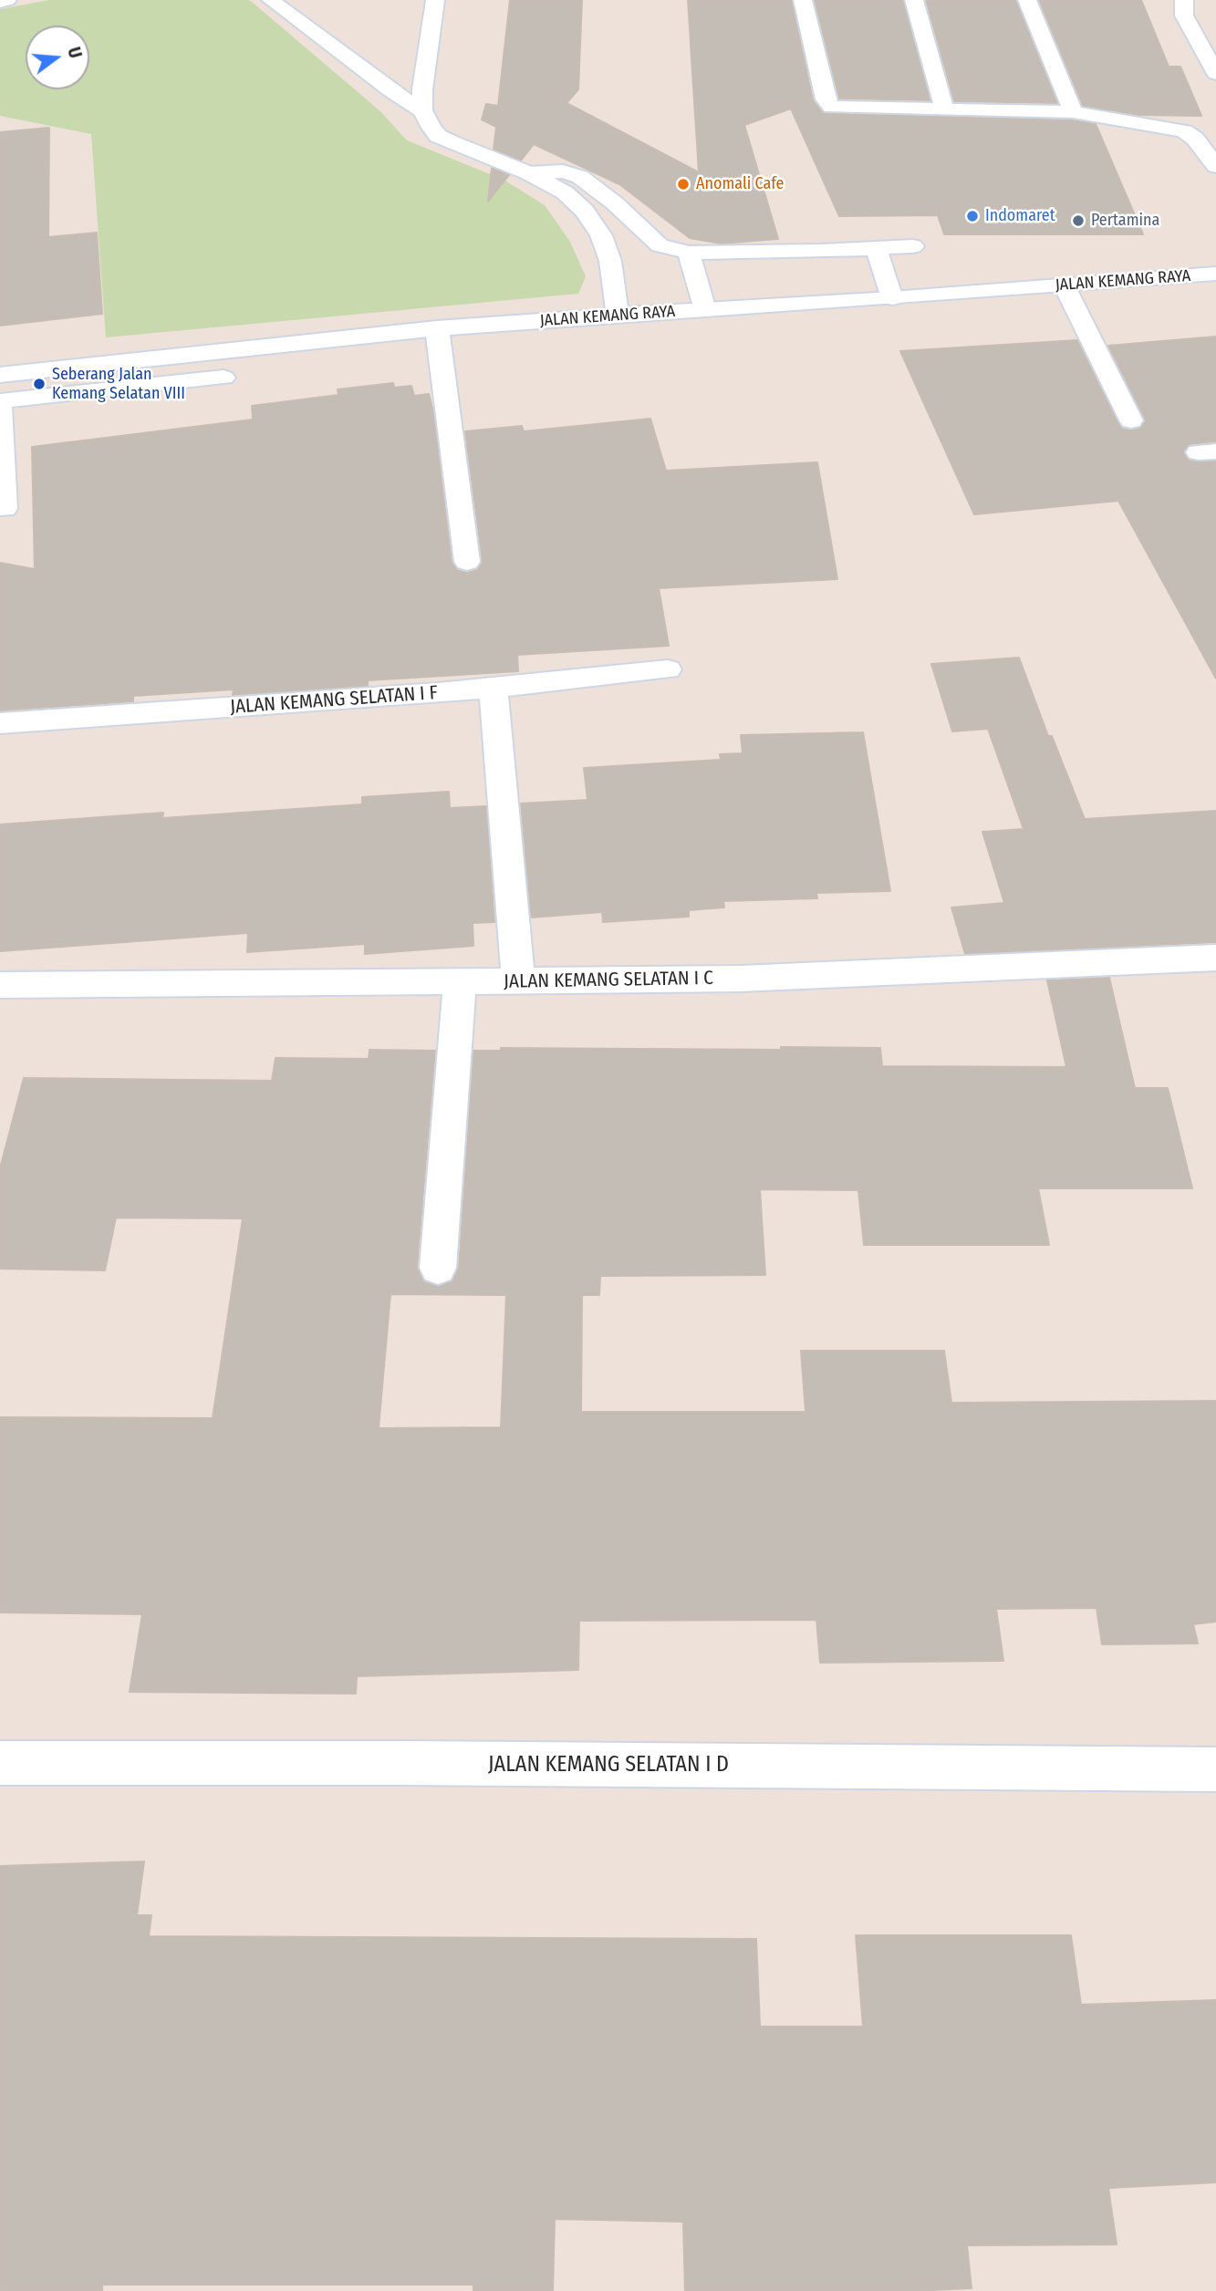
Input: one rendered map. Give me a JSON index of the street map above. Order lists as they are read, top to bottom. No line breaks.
{"streets":{"street":["JALAN KEMANG RAYA","JALAN KEMANG SELATAN I F","JALAN KEMANG SELATAN I C","JALAN KEMANG SELATAN I D"]},"places":["Anomali Cafe","Indomaret","Pertamina","Seberang Jalan Kemang Selatan VIII"],"north":"right"}
